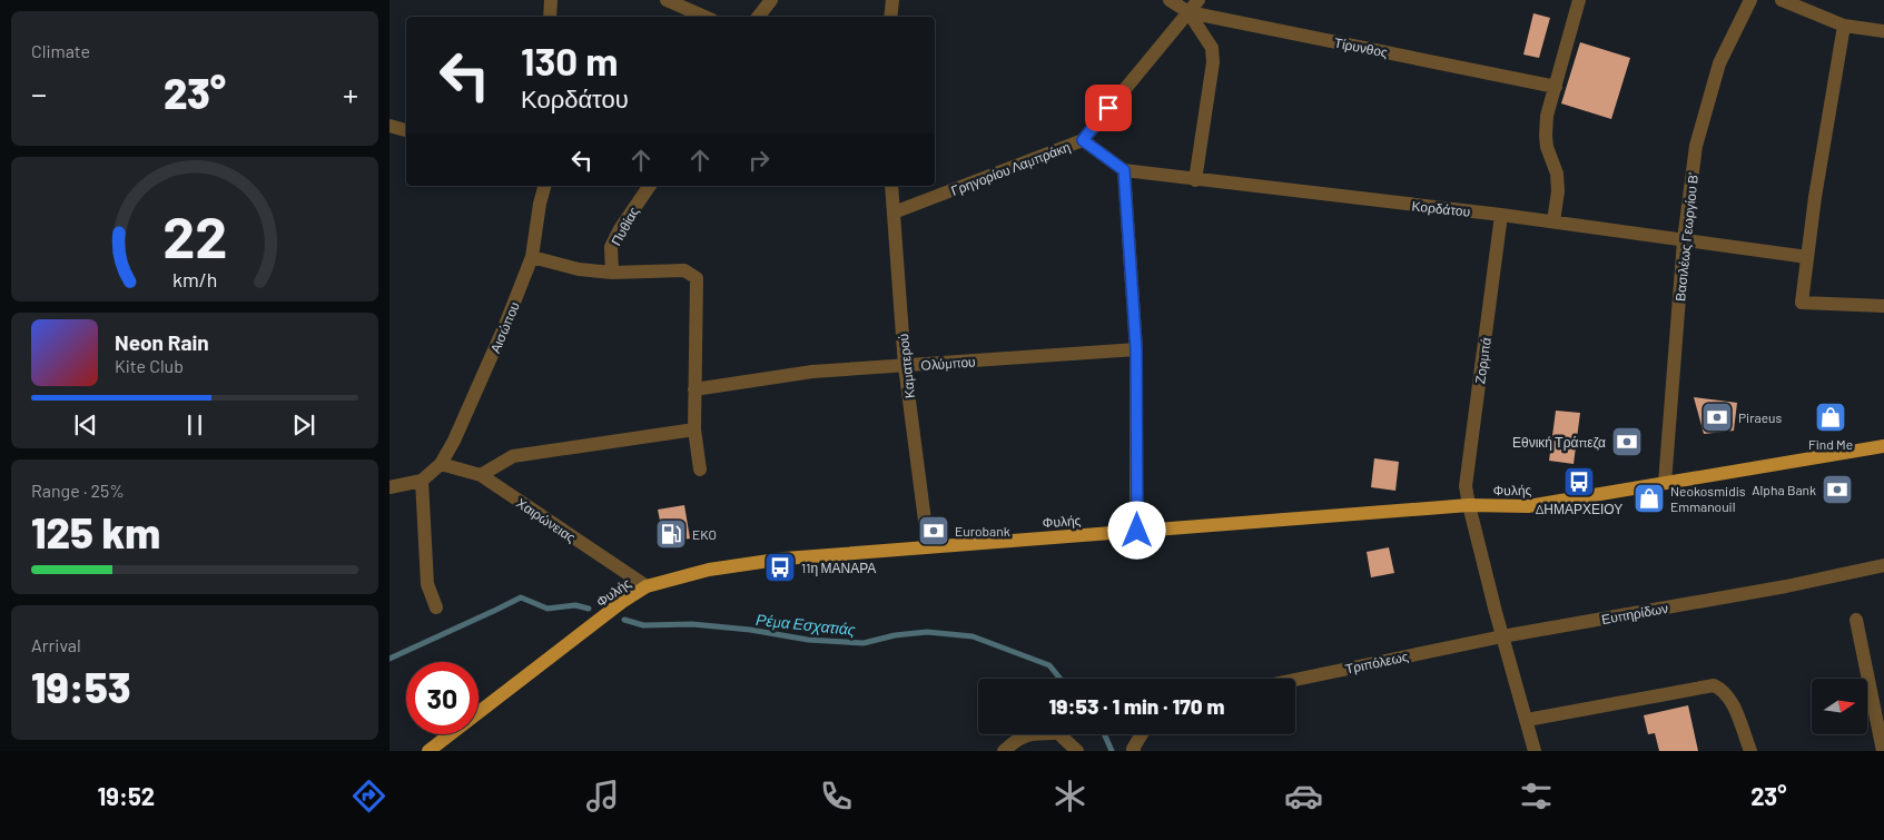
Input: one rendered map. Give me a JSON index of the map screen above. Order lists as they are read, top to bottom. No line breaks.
{"streets":{"main road":["Φυλής"],"street":["Τίρυνθος","Γρηγορίου Λαμπράκη","Κορδάτου","Πυθίας","Βασιλέως Γεωργίου Β'","Αισώπου","Ζορμπά","Ολύμπου","Καματερού","Χαιρώνειας","Ευπηρίδων","Τριπόλεως"]},"crossings":[["Τίρυνθος","Γρηγορίου Λαμπράκη"],["Γρηγορίου Λαμπράκη","Κορδάτου"],["Γρηγορίου Λαμπράκη","Καματερού"],["Κορδάτου","Βασιλέως Γεωργίου Β'"],["Κορδάτου","Ζορμπά"],["Βασιλέως Γεωργίου Β'","Φυλής"],["Αισώπου","Χαιρώνειας"],["Ζορμπά","Φυλής"],["Ζορμπά","Ευπηρίδων"],["Ζορμπά","Τριπόλεως"],["Ολύμπου","Καματερού"],["Καματερού","Φυλής"],["Φυλής","Χαιρώνειας"],["Ευπηρίδων","Τριπόλεως"]],"water":["Ρέμα Εσχατιάς"],"places":{"bank":["Piraeus","Εθνική Τράπεζα","Alpha Bank","Eurobank"],"shop":["Find Me","Neokosmidis Emmanouil"],"bus stop":["ΔΗΜΑΡΧΕΙΟΥ","11η ΜΑΝΑΡΑ"],"fuel station":["EKO"]},"north":"right","page":{"tile":["Climate",["Range · 25%","125 km"],["Arrival","19:53"]],"turn":["130 m","Κορδάτου"],"heat":["−","23°","+"],"song":["Neon Rain","Kite Club"],"limit":"30","trip":"19:53 · 1 min · 170 m","tabs":["19:52","23°"],"gauge":["22","km/h"]}}
